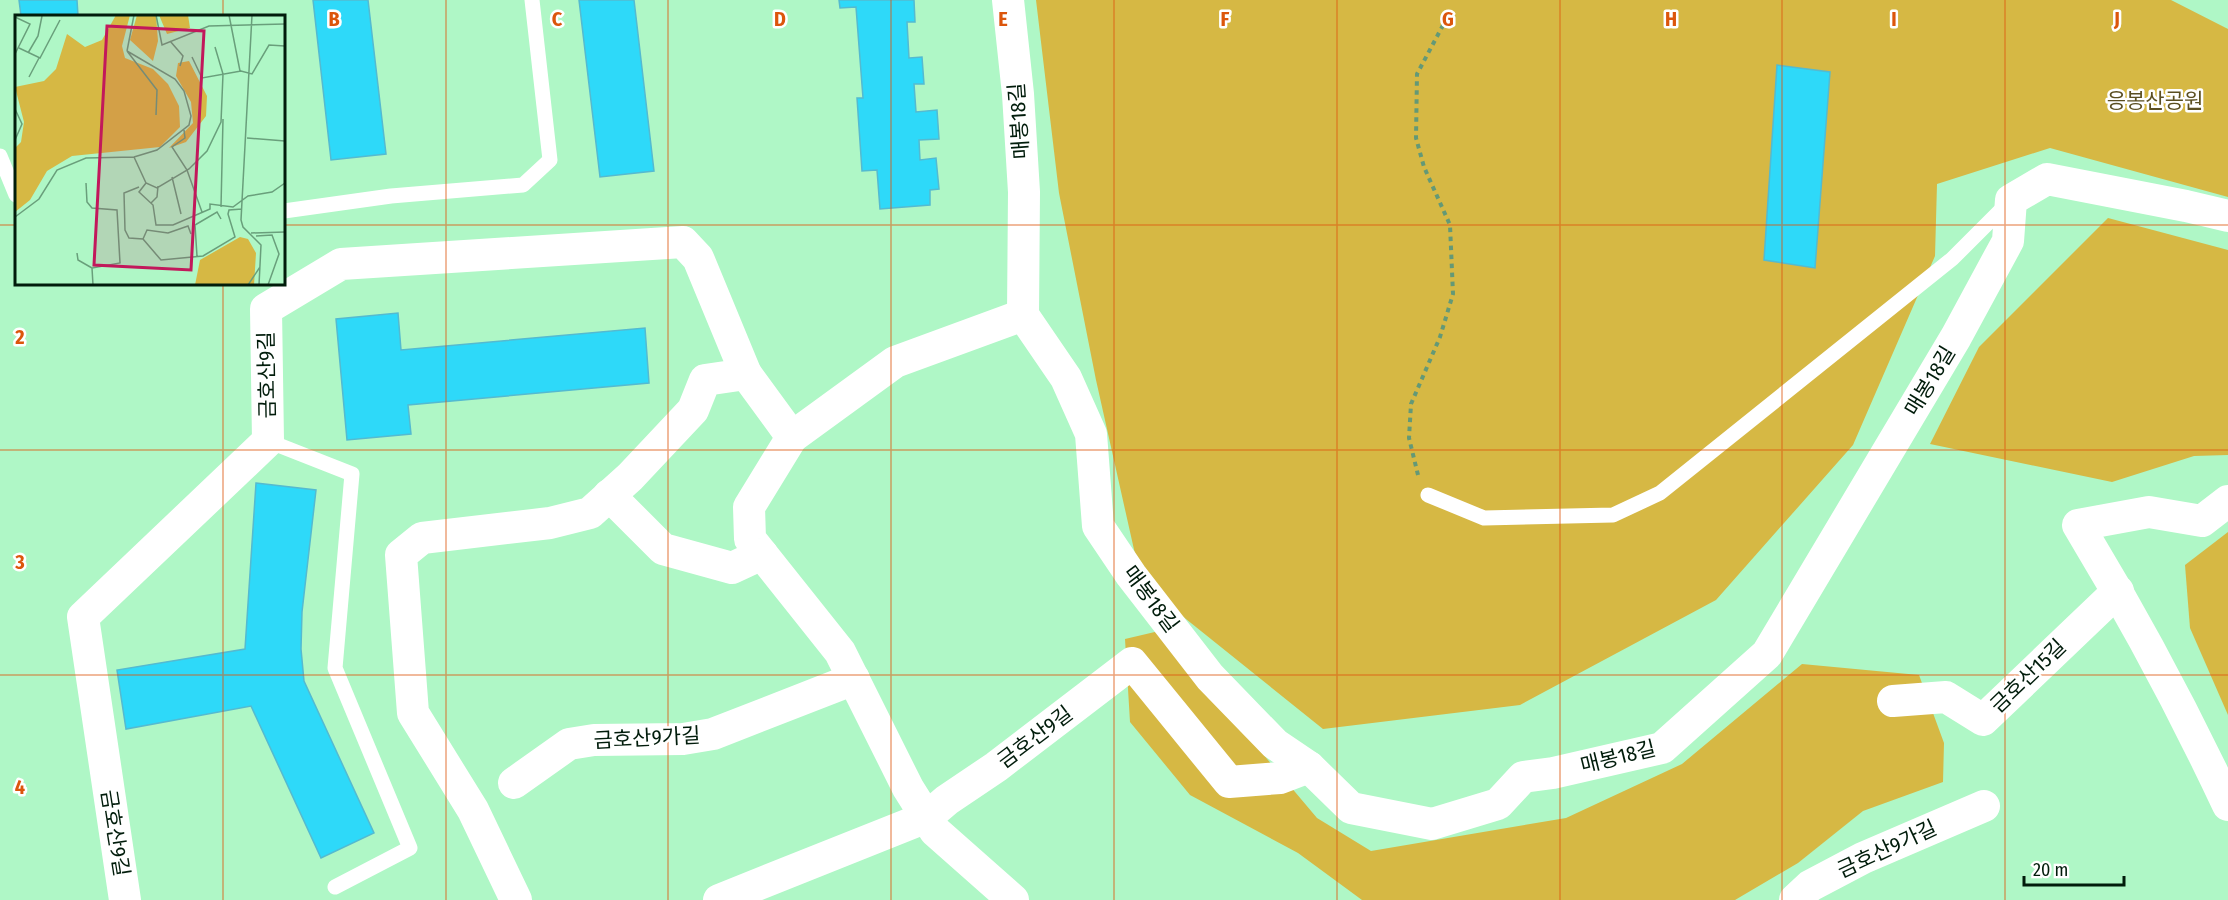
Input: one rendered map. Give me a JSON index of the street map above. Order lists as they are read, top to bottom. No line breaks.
{"streets":{"street":["매봉18길","금호산9길","금호산15길","금호산9가길"]},"crossings":[["매봉18길","금호산9길"]],"parks":["응봉산공원"],"scale_bar":"20 m","grid":{"columns":["B","C","D","E","F","G","H","I","J"],"rows":["2","3","4"]}}
